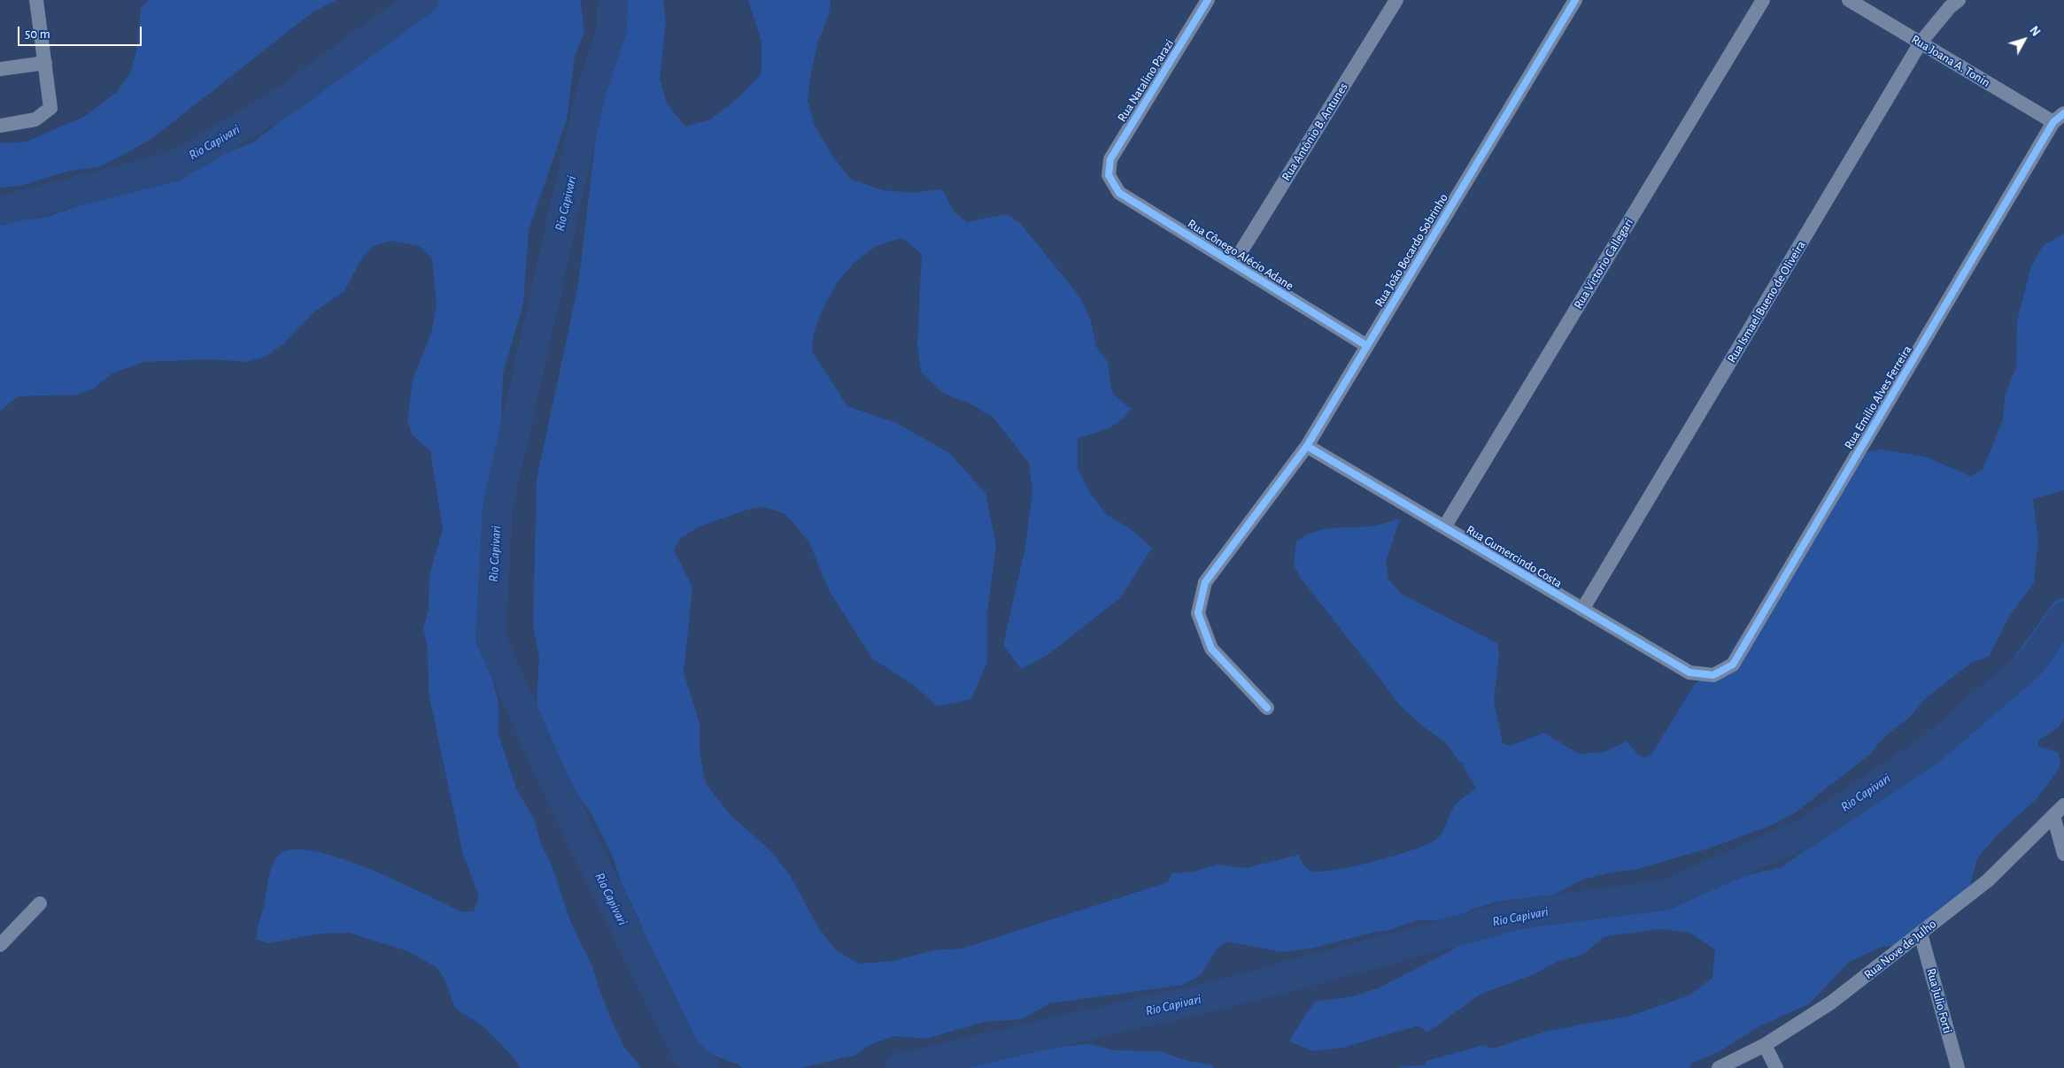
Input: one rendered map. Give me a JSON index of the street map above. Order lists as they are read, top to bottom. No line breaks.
{"streets":{"street":["Rua Joana A. Tonin","Rua Natalino Parazi","Rua Antônio B. Antunes","Rua João Bocardo Sobrinho","Rua Cônego Alécio Adane","Rua Victorio Callegari","Rua Ismael Bueno de Oliveira","Rua Emilio Alves Ferreira","Rua Gumercindo Costa","Rua Nove de Julho","Rua Julio Forti"]},"crossings":[["Rua Joana A. Tonin","Rua Ismael Bueno de Oliveira"],["Rua Joana A. Tonin","Rua Emilio Alves Ferreira"],["Rua Natalino Parazi","Rua Cônego Alécio Adane"],["Rua Antônio B. Antunes","Rua Cônego Alécio Adane"],["Rua João Bocardo Sobrinho","Rua Cônego Alécio Adane"],["Rua João Bocardo Sobrinho","Rua Gumercindo Costa"],["Rua Victorio Callegari","Rua Gumercindo Costa"],["Rua Ismael Bueno de Oliveira","Rua Gumercindo Costa"],["Rua Emilio Alves Ferreira","Rua Gumercindo Costa"],["Rua Nove de Julho","Rua Julio Forti"]],"water":["Rio Capivari"],"scale_bar":"50 m","north":"top right"}
